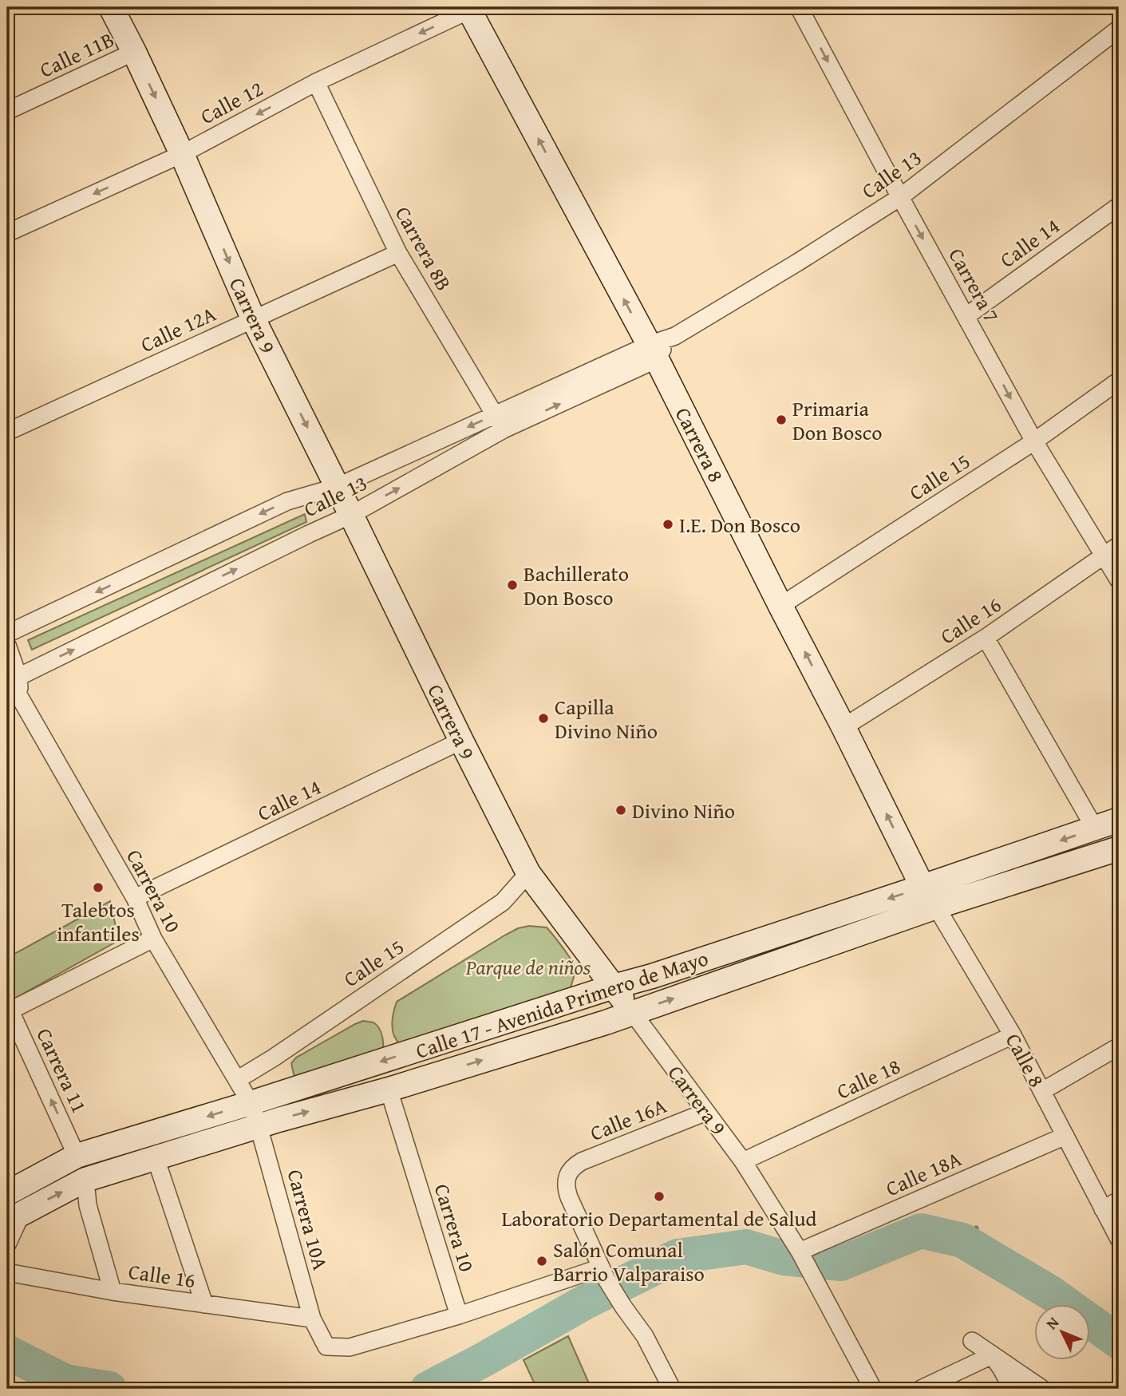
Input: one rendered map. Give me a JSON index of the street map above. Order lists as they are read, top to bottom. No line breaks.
{"streets":{"main road":["Carrera 9","Carrera 8","Calle 17 - Avenida Primero de Mayo","Calle 8"],"street":["Calle 11B","Calle 12","Calle 13","Calle 14","Carrera 8B","Carrera 7","Calle 12A","Calle 15","Calle 16","Carrera 10","Carrera 11","Calle 18","Calle 16A","Calle 18A","Carrera 10A"]},"crossings":[["Calle 11B","Carrera 9"],["Calle 12","Carrera 8B"],["Calle 12","Carrera 9"],["Calle 12","Carrera 8"],["Calle 13","Carrera 8B"],["Calle 13","Carrera 7"],["Calle 13","Carrera 9"],["Calle 13","Carrera 8"],["Calle 13","Carrera 10"],["Calle 14","Carrera 7"],["Calle 14","Carrera 9"],["Calle 14","Carrera 10"],["Carrera 8B","Calle 12A"],["Carrera 7","Calle 15"],["Carrera 7","Calle 16"],["Carrera 9","Calle 12A"],["Carrera 9","Calle 15"],["Carrera 9","Calle 17 - Avenida Primero de Mayo"],["Carrera 9","Calle 18"],["Carrera 9","Calle 16A"],["Carrera 9","Calle 18A"],["Carrera 8","Calle 15"],["Carrera 8","Calle 16"],["Carrera 8","Calle 17 - Avenida Primero de Mayo"],["Carrera 8","Calle 8"],["Calle 15","Carrera 10"],["Calle 16","Carrera 10A"],["Carrera 10","Calle 17 - Avenida Primero de Mayo"],["Carrera 10","Carrera 10A"],["Calle 17 - Avenida Primero de Mayo","Calle 8"],["Calle 17 - Avenida Primero de Mayo","Carrera 11"],["Calle 17 - Avenida Primero de Mayo","Carrera 10A"],["Calle 8","Calle 18"],["Calle 8","Calle 18A"]],"one_way":["Calle 12","Carrera 7","Carrera 8","Carrera 11"],"parks":["Parque de niños"],"places":["Primaria Don Bosco","I.E. Don Bosco","Bachillerato Don Bosco","Capilla Divino Niño","Divino Niño","Talebtos infantiles","Laboratorio Departamental de Salud","Salón Comunal Barrio Valparaiso"],"north":"top left"}
